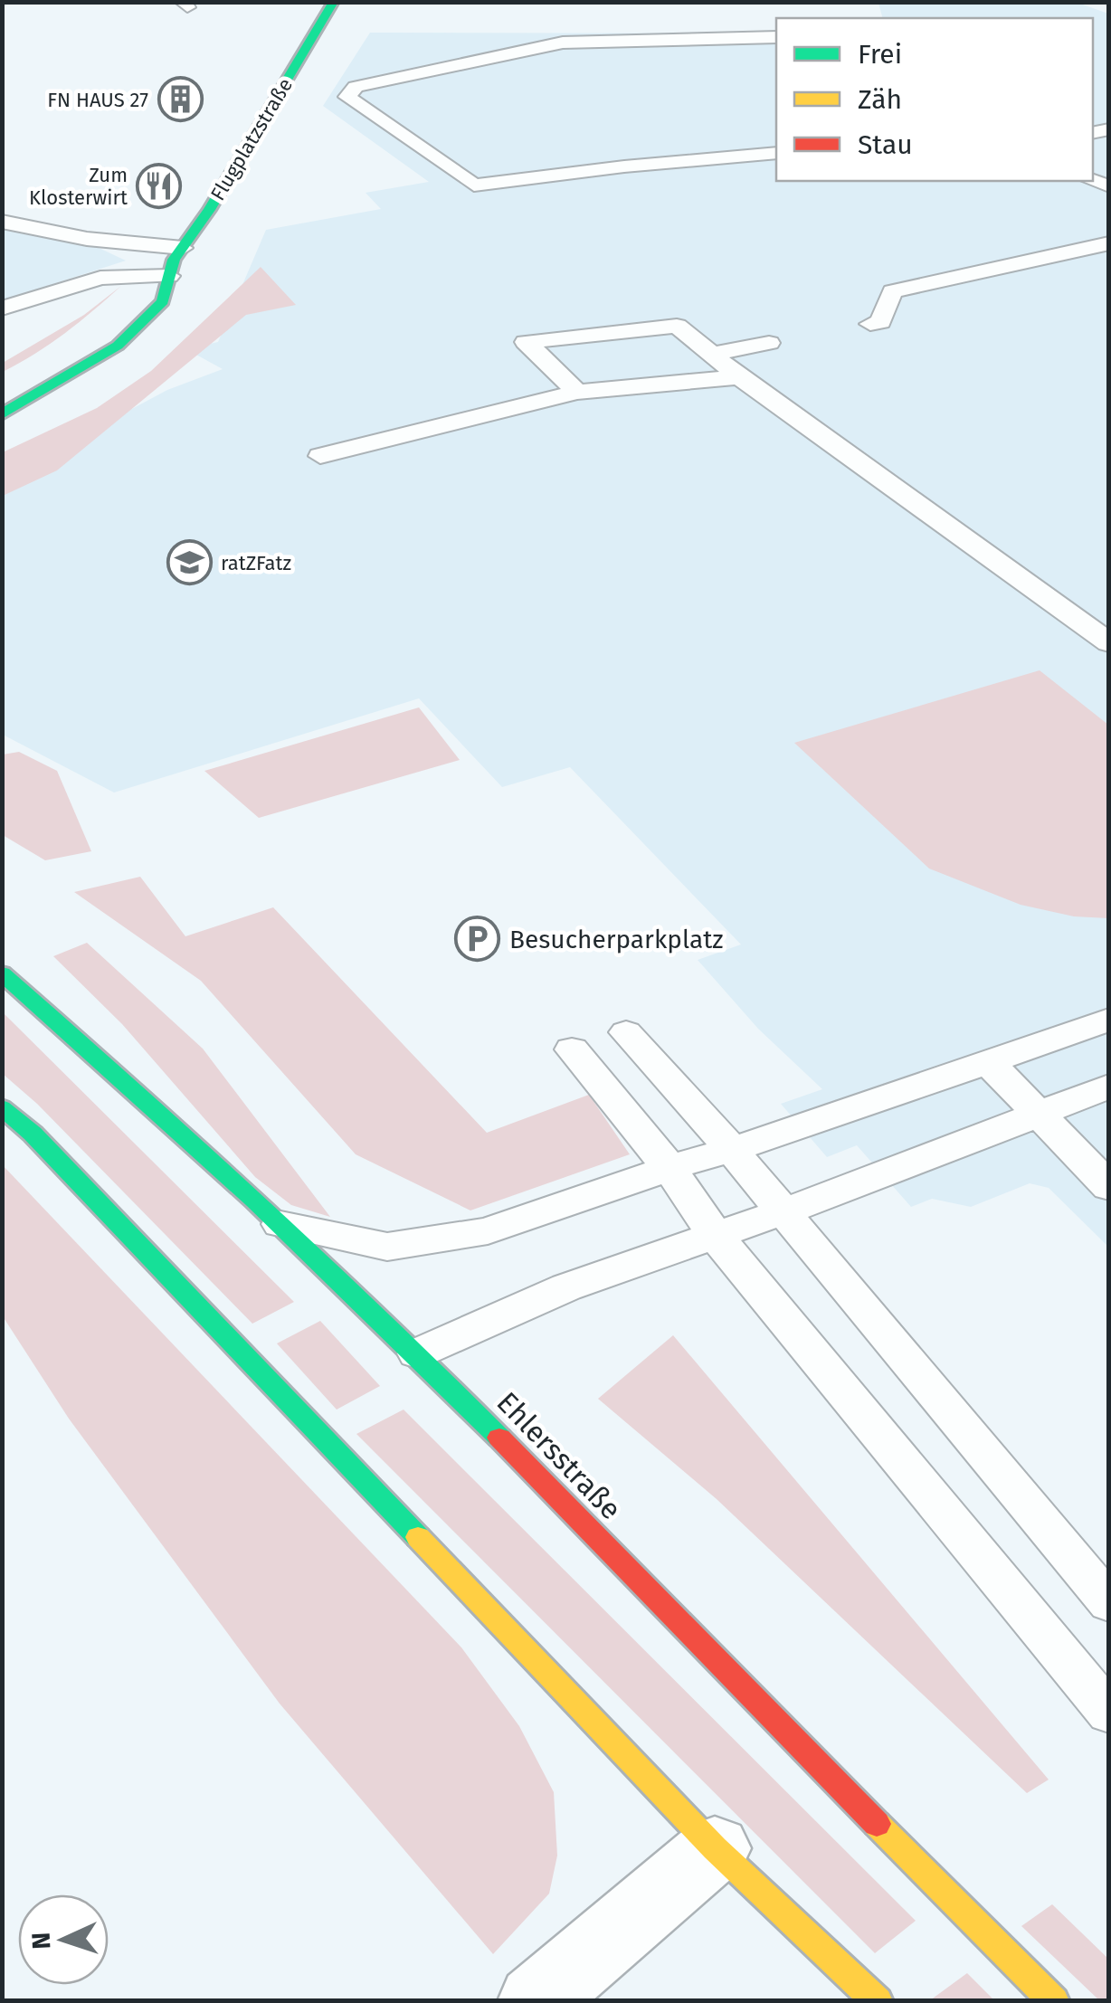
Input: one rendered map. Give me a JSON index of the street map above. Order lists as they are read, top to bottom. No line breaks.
{"streets":{"street":["Flugplatzstraße","Ehlersstraße"]},"places":{"building":["FN HAUS 27"],"restaurant":["Zum Klosterwirt"],"school or university":["ratZFatz"],"parking":["Besucherparkplatz"]},"legend":["Frei","Zäh","Stau"],"north":"left"}
